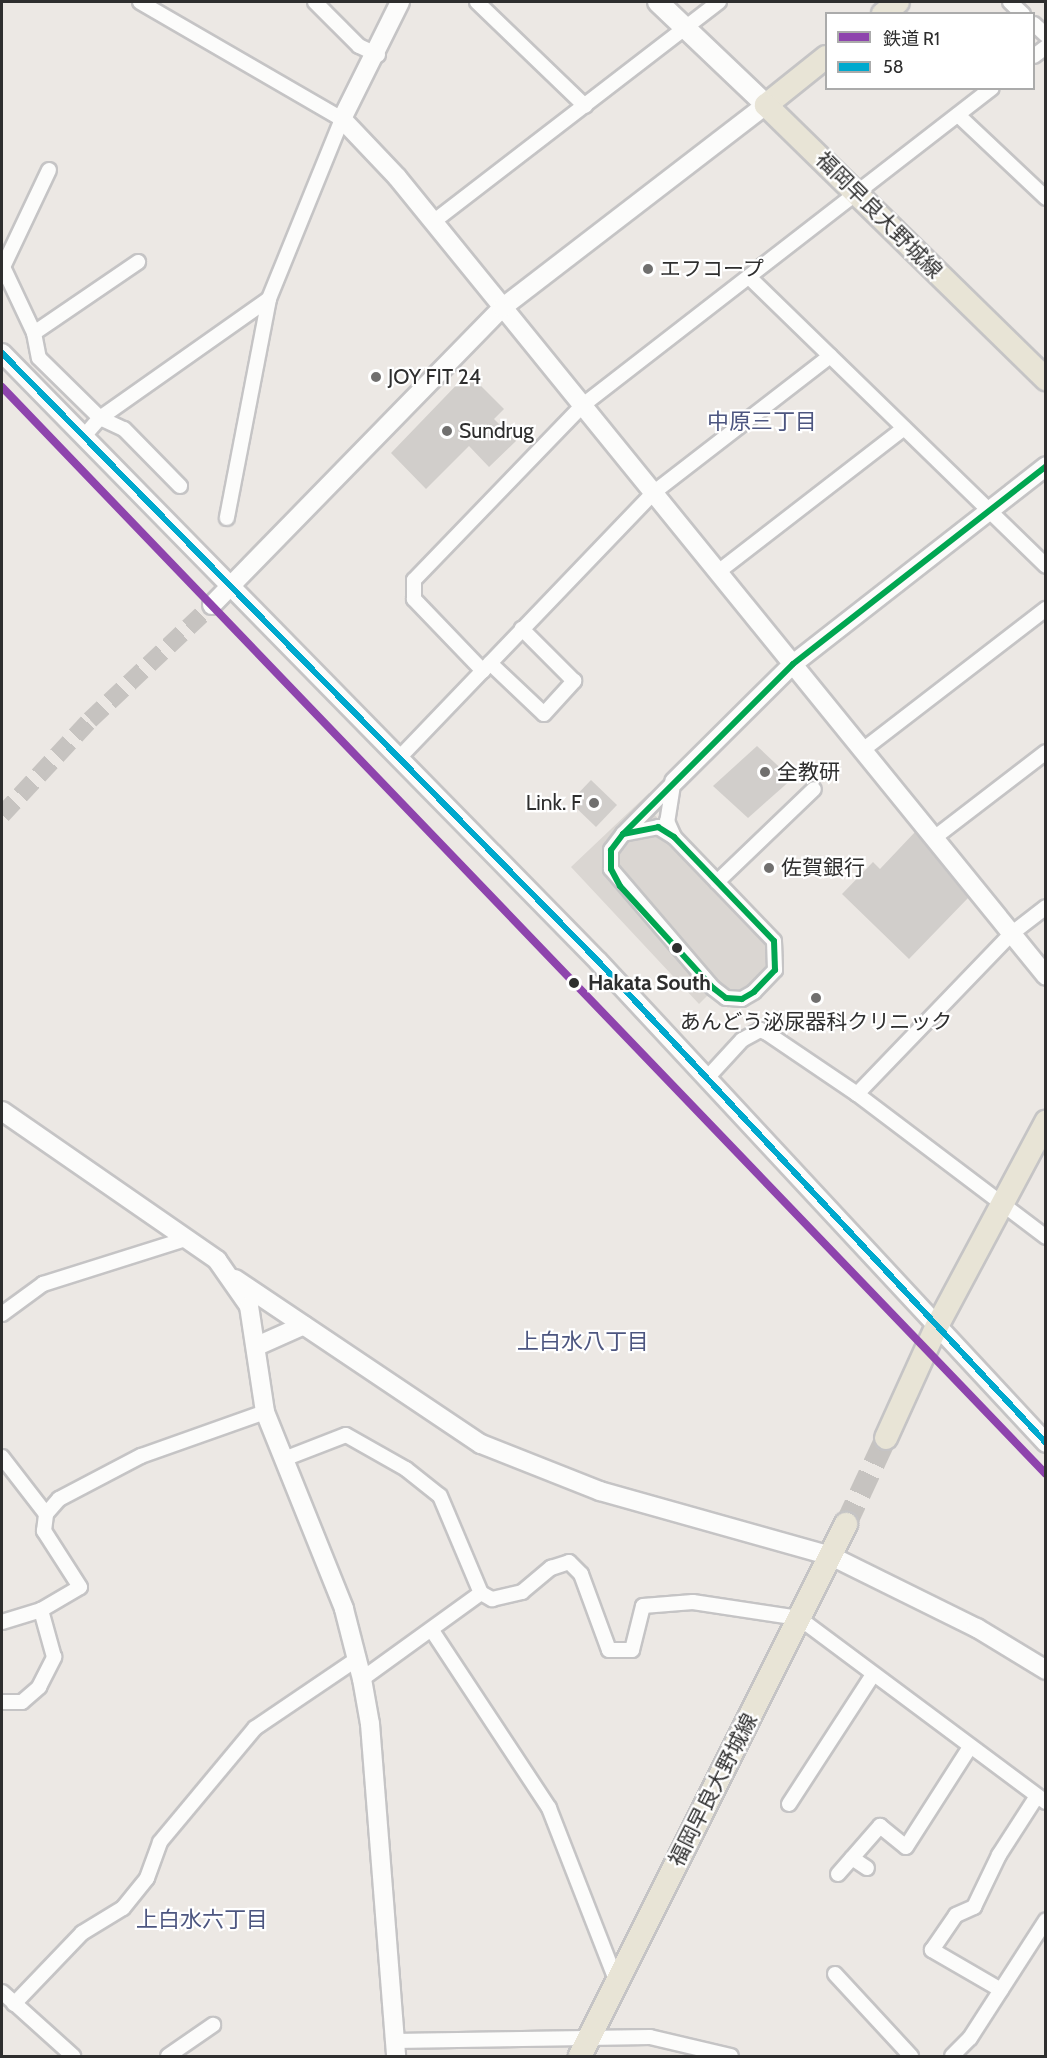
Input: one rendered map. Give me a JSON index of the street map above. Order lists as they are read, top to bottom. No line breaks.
{"streets":{"main road":["福岡早良大野城線"]},"districts":["中原三丁目","上白水八丁目","上白水六丁目"],"places":["エフコープ","JOY FIT 24","Sundrug","全教研","Link. F","佐賀銀行","Hakata South","あんどう泌尿器科クリニック"],"lines":["transit line 58","rail line R1"],"legend":["鉄道 R1","58"]}
